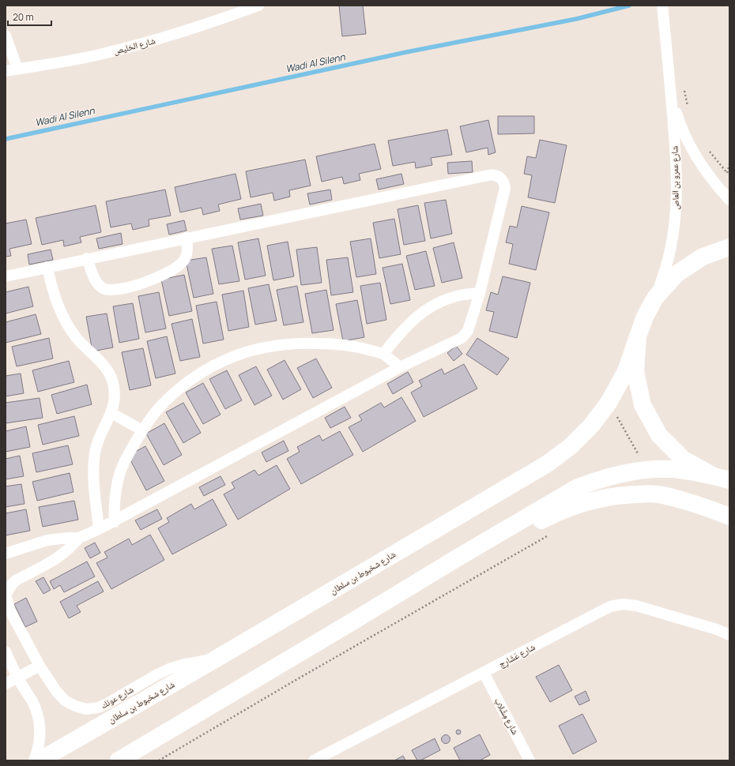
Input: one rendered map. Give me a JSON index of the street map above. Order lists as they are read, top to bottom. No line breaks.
{"streets":{"main road":["شارع شخبوط بن سلطان"],"street":["شارع الخليص","شارع عمرو بن العاص","شارع عَشَارِج","شارع عونك","شارع مِشْلاب"]},"crossings":[["شارع عمرو بن العاص","شارع شخبوط بن سلطان"],["شارع شخبوط بن سلطان","شارع عونك"],["شارع عَشَارِج","شارع مِشْلاب"]],"water":["Wadi Al Silenn"],"scale_bar":"20 m"}
